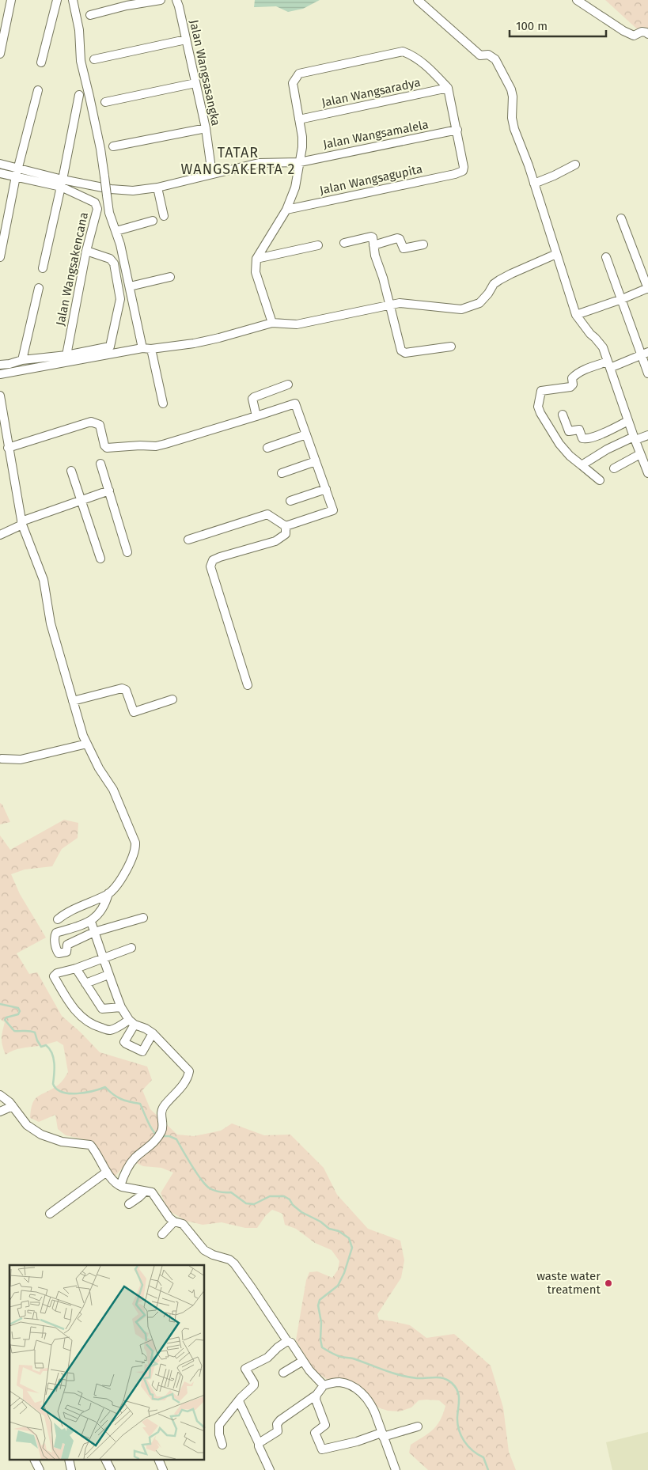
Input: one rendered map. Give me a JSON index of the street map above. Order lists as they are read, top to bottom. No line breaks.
{"streets":{"street":["Jalan Wangsasangka","Jalan Wangsaradya","Jalan Wangsamalela","Jalan Wangsagupita","Jalan Wangsakencana"]},"crossings":[["Jalan Wangsasangka","Jalan Wangsamalela"],["Jalan Wangsamalela","Jalan Wangsagupita"],["Jalan Wangsamalela","Jalan Wangsakencana"]],"districts":["TATAR WANGSAKERTA 2"],"places":["waste water treatment"],"scale_bar":"100 m"}
